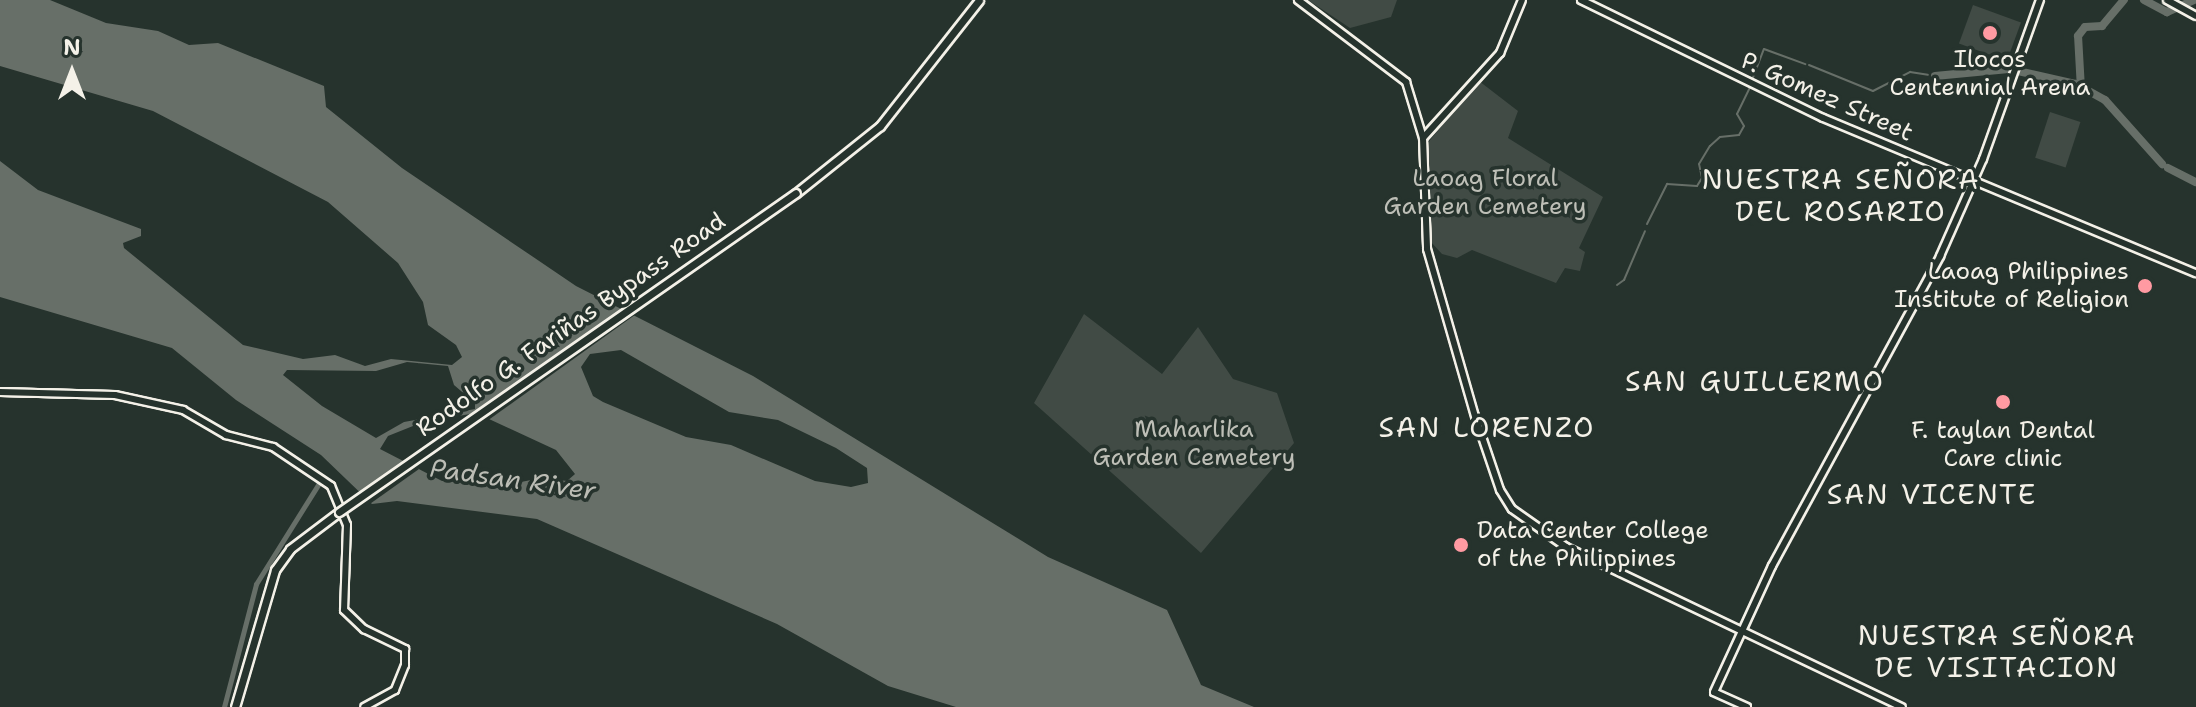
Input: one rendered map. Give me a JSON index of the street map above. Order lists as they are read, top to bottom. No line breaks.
{"streets":{"main road":["P. Gomez Street","Rodolfo G. Fariñas Bypass Road"]},"districts":["NUESTRA SEÑORA DEL ROSARIO","SAN GUILLERMO","SAN LORENZO","SAN VICENTE","NUESTRA SEÑORA DE VISITACION"],"water":["Padsan River"],"parks":["Laoag Floral Garden Cemetery","Maharlika Garden Cemetery"],"places":["Ilocos Centennial Arena","Laoag Philippines Institute of Religion","F. taylan Dental Care clinic","Data Center College of the Philippines"],"north":"top"}
